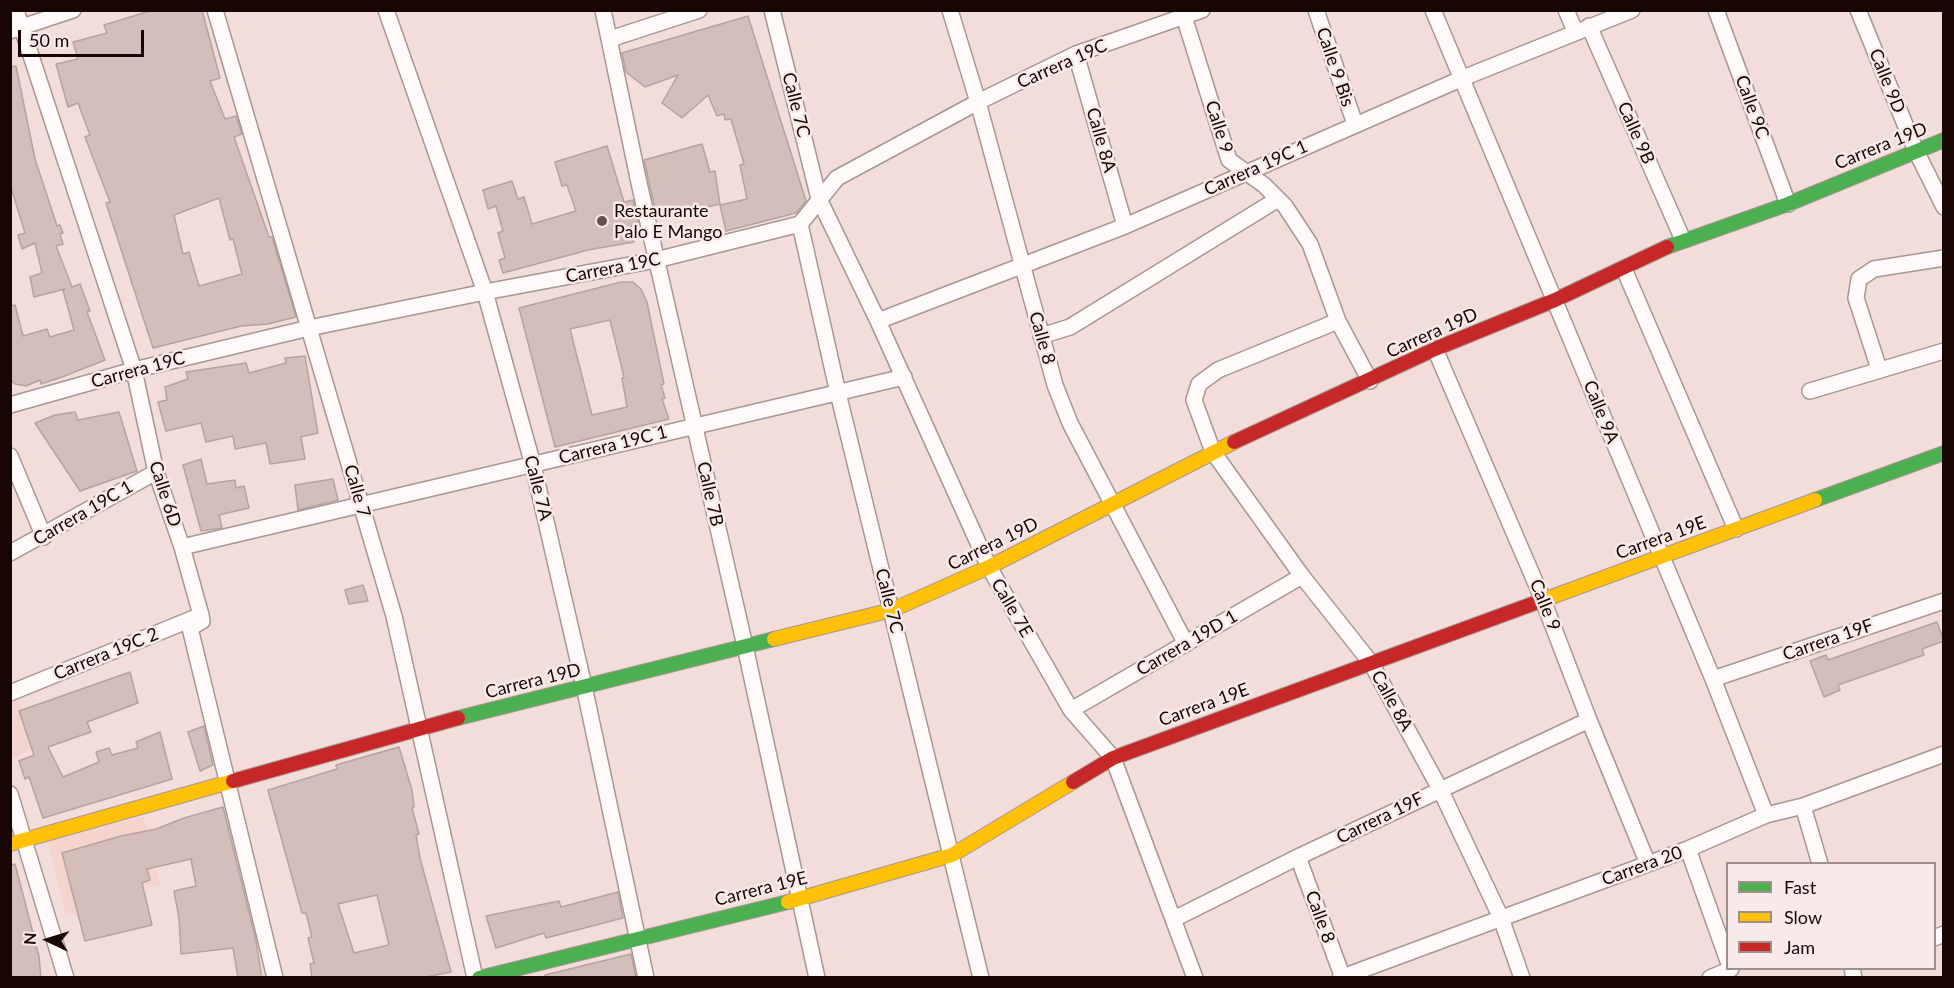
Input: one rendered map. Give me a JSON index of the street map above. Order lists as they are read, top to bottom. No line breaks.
{"streets":{"street":["Carrera 19C","Calle 9 Bis","Calle 9D","Calle 7C","Calle 9C","Calle 9","Calle 9B","Calle 8A","Carrera 19D","Carrera 19C 1","Calle 8","Calle 9A","Calle 7A","Calle 7","Calle 6D","Calle 7B","Carrera 19E","Calle 7E","Carrera 19F","Carrera 19D 1","Carrera 19C 2","Carrera 20"]},"crossings":[["Carrera 19C","Calle 7C"],["Carrera 19C","Calle 9"],["Carrera 19C","Calle 8A"],["Carrera 19C","Calle 8"],["Carrera 19C","Calle 7A"],["Carrera 19C","Calle 7"],["Carrera 19C","Calle 6D"],["Carrera 19C","Calle 7B"],["Carrera 19C","Calle 7E"],["Calle 9 Bis","Carrera 19C 1"],["Calle 9D","Carrera 19D"],["Calle 7C","Carrera 19D"],["Calle 7C","Carrera 19C 1"],["Calle 7C","Carrera 19E"],["Calle 7C","Calle 7E"],["Calle 9C","Carrera 19D"],["Calle 9","Calle 8A"],["Calle 9","Carrera 19D"],["Calle 9","Carrera 19C 1"],["Calle 9","Carrera 19E"],["Calle 9","Carrera 19F"],["Calle 9","Carrera 20"],["Calle 9B","Carrera 19D"],["Calle 9B","Carrera 19C 1"],["Calle 8A","Carrera 19D"],["Calle 8A","Carrera 19C 1"],["Calle 8A","Carrera 19E"],["Calle 8A","Carrera 19F"],["Calle 8A","Carrera 19D 1"],["Calle 8A","Carrera 20"],["Carrera 19D","Calle 8"],["Carrera 19D","Calle 9A"],["Carrera 19D","Calle 7A"],["Carrera 19D","Calle 7"],["Carrera 19D","Calle 7B"],["Carrera 19D","Calle 7E"],["Carrera 19C 1","Calle 8"],["Carrera 19C 1","Calle 9A"],["Carrera 19C 1","Calle 7A"],["Carrera 19C 1","Calle 7"],["Carrera 19C 1","Calle 6D"],["Carrera 19C 1","Calle 7B"],["Carrera 19C 1","Calle 7E"],["Calle 8","Carrera 19F"],["Calle 8","Carrera 19D 1"],["Calle 8","Carrera 20"],["Calle 9A","Carrera 19E"],["Calle 9A","Carrera 19F"],["Calle 9A","Carrera 20"],["Calle 7A","Carrera 19E"],["Calle 7","Carrera 19E"],["Calle 6D","Carrera 19C 2"],["Calle 7B","Carrera 19E"],["Carrera 19E","Calle 7E"],["Calle 7E","Carrera 19F"],["Calle 7E","Carrera 19D 1"]],"places":["Restaurante Palo E Mango"],"legend":["Fast","Slow","Jam"],"scale_bar":"50 m","north":"left"}
